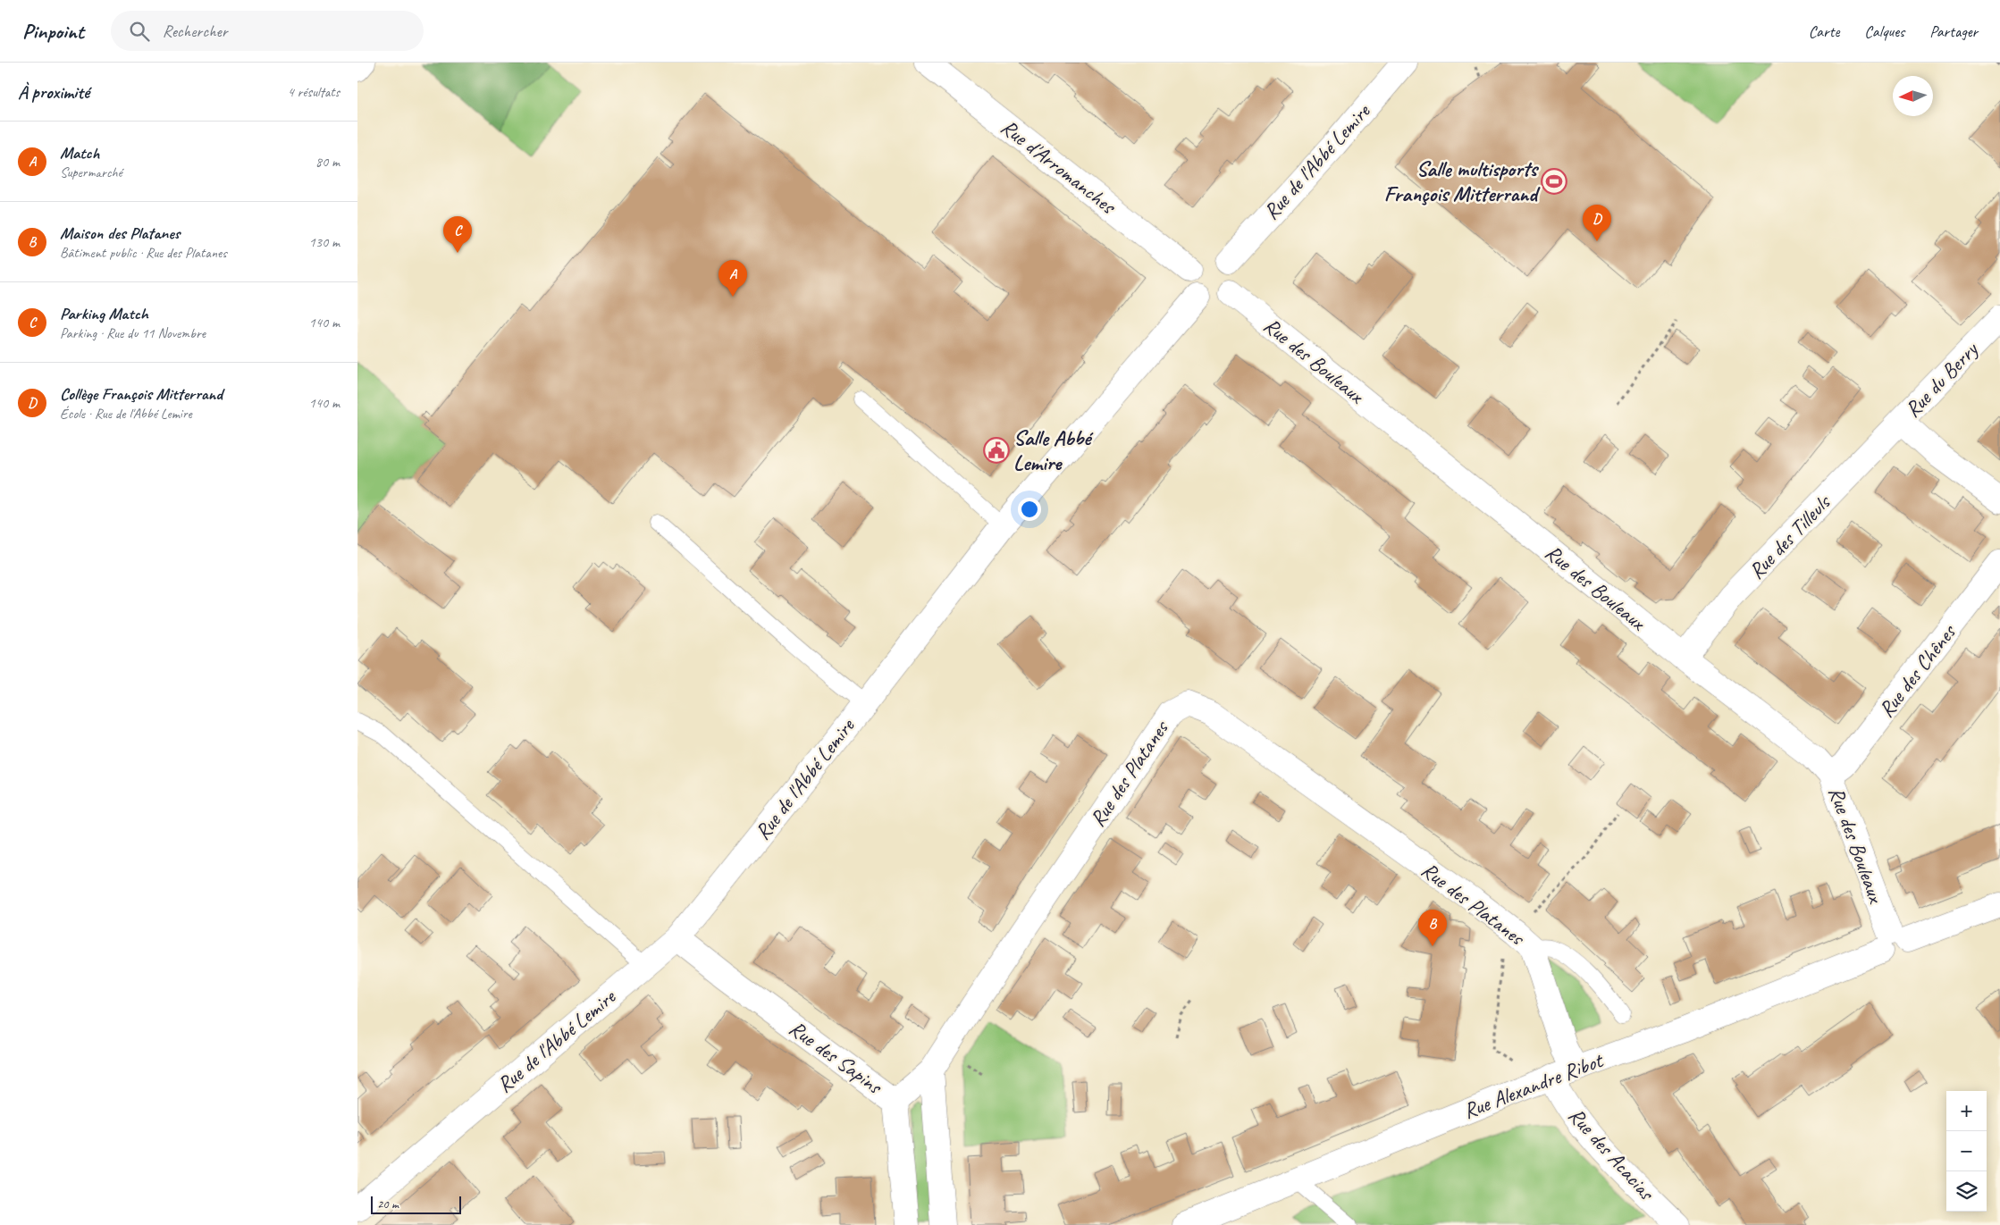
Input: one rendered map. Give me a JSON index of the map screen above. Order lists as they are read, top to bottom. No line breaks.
{"streets":{"street":["Rue de l'Abbé Lemire","Rue d'Arromanches","Rue des Bouleaux","Rue du Berry","Rue des Tilleuls","Rue des Chênes","Rue des Platanes","Rue des Sapins","Rue Alexandre Ribot","Rue des Acacias"]},"crossings":[["Rue de l'Abbé Lemire","Rue d'Arromanches"],["Rue de l'Abbé Lemire","Rue des Bouleaux"],["Rue de l'Abbé Lemire","Rue des Sapins"],["Rue d'Arromanches","Rue des Bouleaux"],["Rue des Bouleaux","Rue des Tilleuls"],["Rue des Bouleaux","Rue des Chênes"],["Rue des Bouleaux","Rue Alexandre Ribot"],["Rue du Berry","Rue des Tilleuls"],["Rue des Platanes","Rue des Sapins"],["Rue des Platanes","Rue Alexandre Ribot"],["Rue Alexandre Ribot","Rue des Acacias"]],"places":{"sports":["Salle multisports François Mitterrand"],"public building":["Salle Abbé Lemire"]},"scale_bar":"20 m","north":"left","page":{"header":"Pinpoint","search":"Rechercher","nav":["Carte","Calques","Partager"],"heading":["À proximité","4 résultats"],"list":[{"mark":"A","name":"Match","note":"Supermarché","value":"80 m"},{"mark":"B","name":"Maison des Platanes","note":"Bâtiment public · Rue des Platanes","value":"130 m"},{"mark":"C","name":"Parking Match","note":"Parking · Rue du 11 Novembre","value":"140 m"},{"mark":"D","name":"Collège François Mitterrand","note":"École · Rue de l'Abbé Lemire","value":"140 m"}],"pins":["D","C","A","B"],"map_buttons":["+","−"],"scale":"20 m"}}
